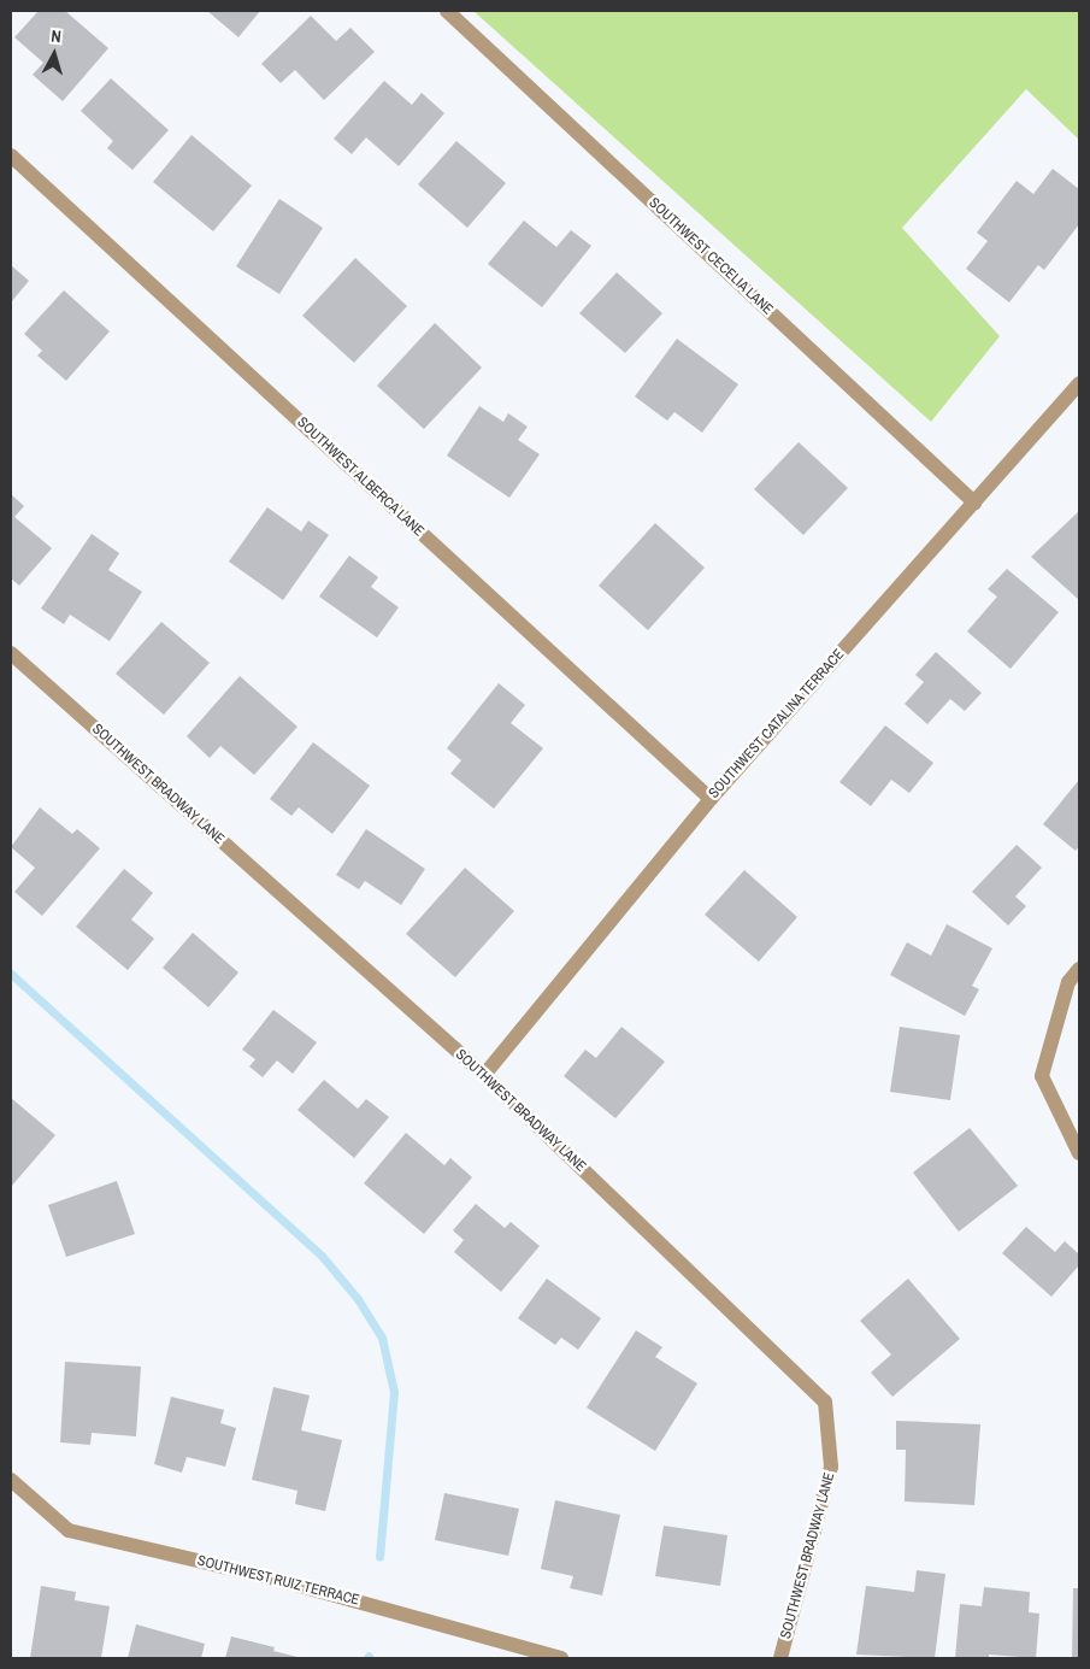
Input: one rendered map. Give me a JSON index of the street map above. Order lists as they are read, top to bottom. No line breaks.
{"streets":{"street":["SOUTHWEST CECELIA LANE","SOUTHWEST ALBERCA LANE","SOUTHWEST CATALINA TERRACE","SOUTHWEST BRADWAY LANE","SOUTHWEST RUIZ TERRACE"]},"crossings":[["SOUTHWEST CECELIA LANE","SOUTHWEST CATALINA TERRACE"],["SOUTHWEST ALBERCA LANE","SOUTHWEST CATALINA TERRACE"],["SOUTHWEST CATALINA TERRACE","SOUTHWEST BRADWAY LANE"]],"north":"top"}
